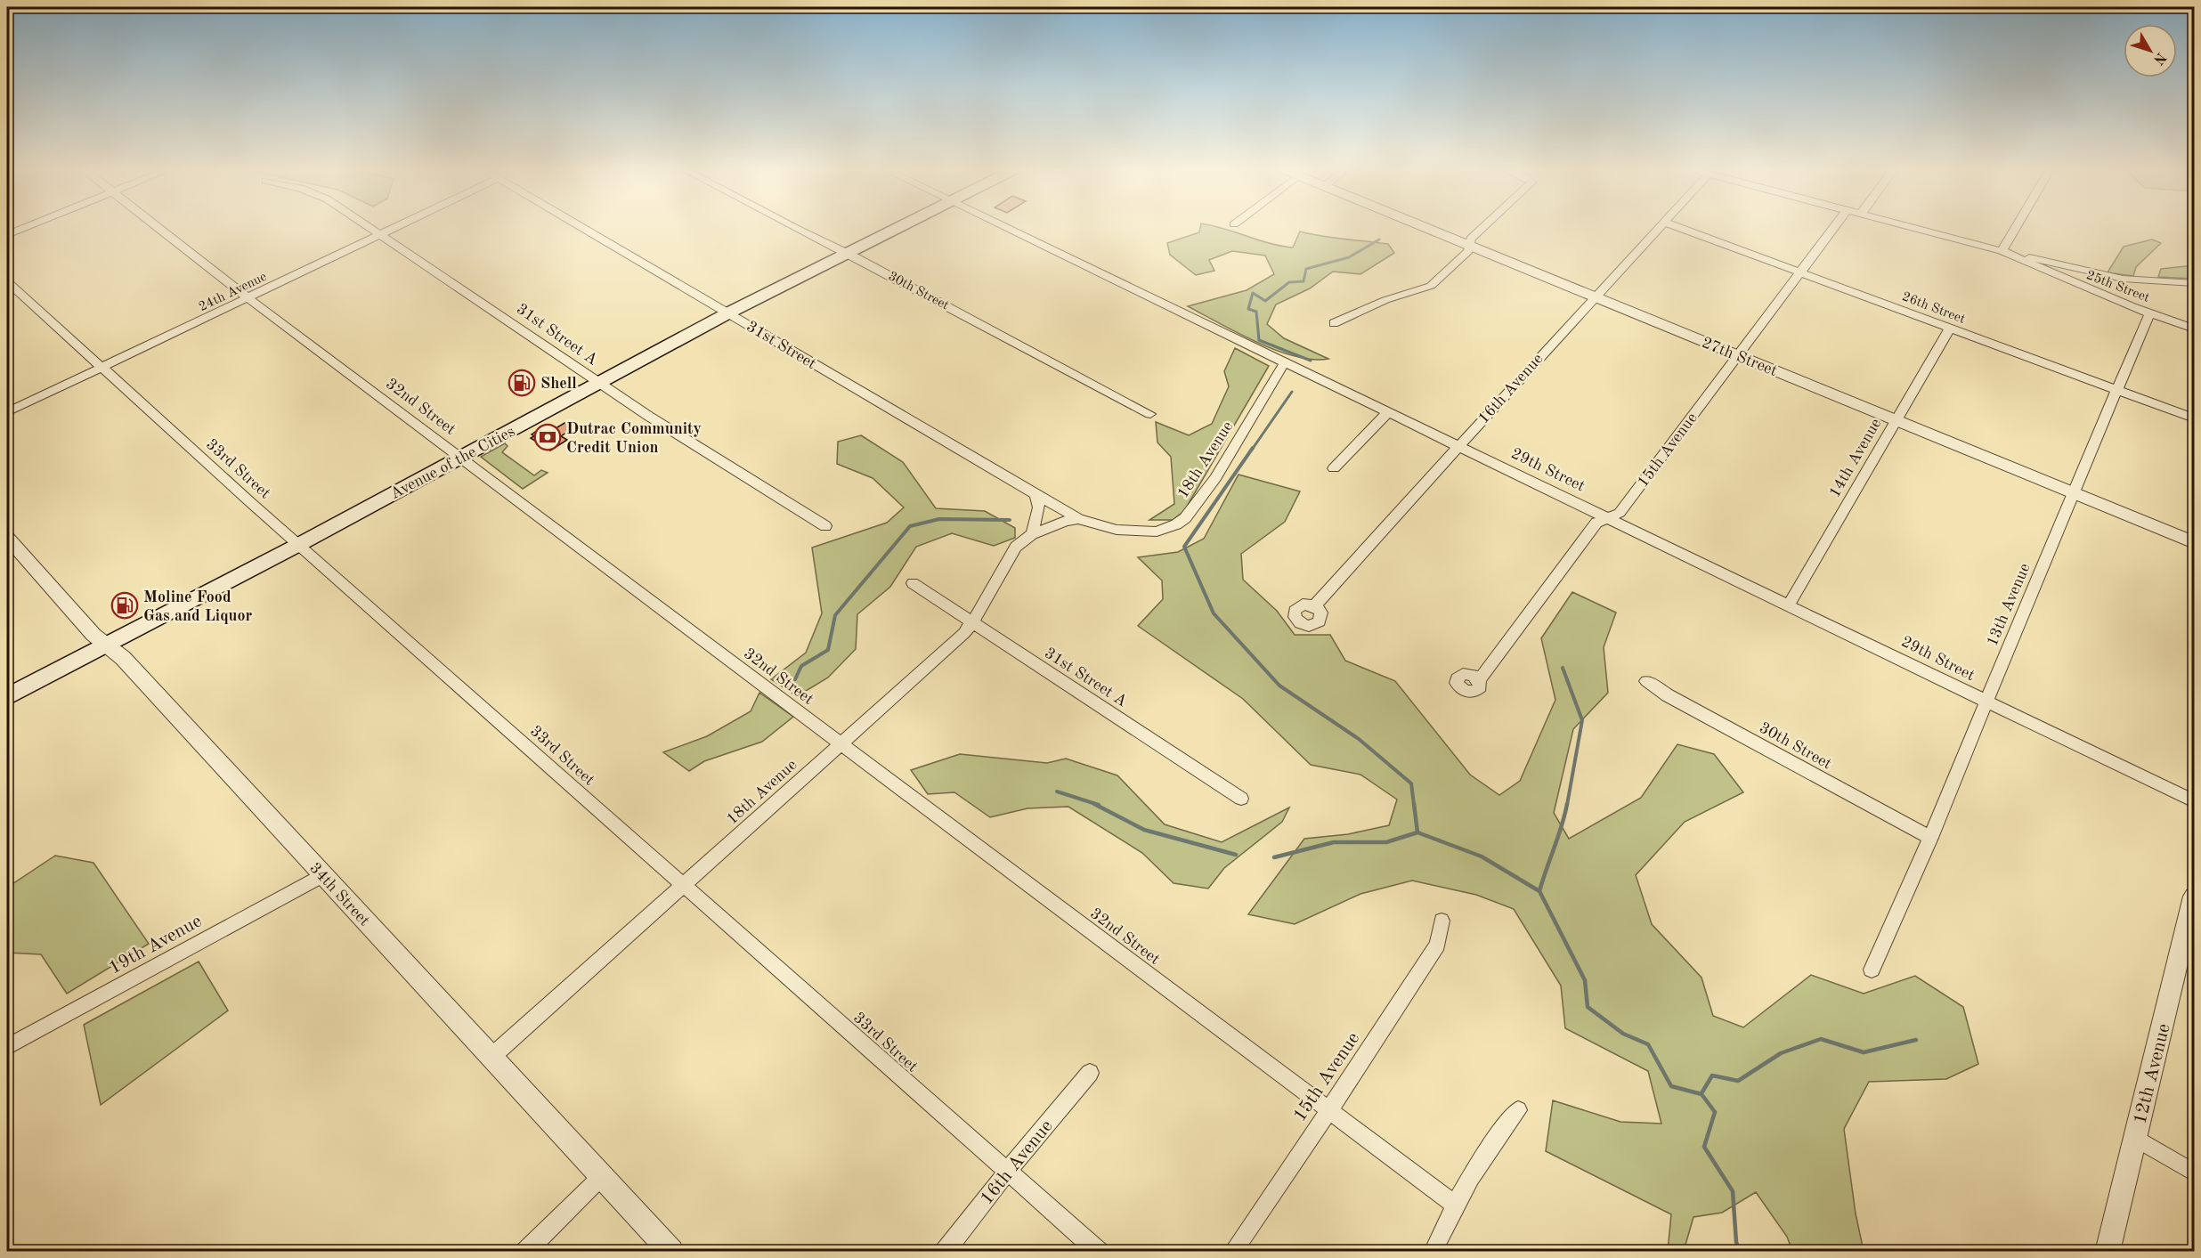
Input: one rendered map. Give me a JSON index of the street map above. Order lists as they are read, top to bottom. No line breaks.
{"streets":{"main road":["Avenue of the Cities"],"street":["25th Street","30th Street","24th Avenue","26th Street","31st Street A","31st Street","27th Street","16th Avenue","32nd Street","15th Avenue","14th Avenue","18th Avenue","33rd Street","29th Street","13th Avenue","34th Street","19th Avenue","12th Avenue"]},"crossings":[["25th Street","13th Avenue"],["30th Street","Avenue of the Cities"],["30th Street","13th Avenue"],["24th Avenue","31st Street A"],["24th Avenue","32nd Street"],["24th Avenue","33rd Street"],["26th Street","15th Avenue"],["26th Street","14th Avenue"],["26th Street","13th Avenue"],["31st Street A","18th Avenue"],["31st Street A","Avenue of the Cities"],["31st Street","18th Avenue"],["31st Street","Avenue of the Cities"],["27th Street","16th Avenue"],["27th Street","15th Avenue"],["27th Street","14th Avenue"],["27th Street","13th Avenue"],["16th Avenue","33rd Street"],["16th Avenue","29th Street"],["32nd Street","15th Avenue"],["32nd Street","18th Avenue"],["32nd Street","Avenue of the Cities"],["15th Avenue","29th Street"],["14th Avenue","29th Street"],["18th Avenue","33rd Street"],["18th Avenue","29th Street"],["18th Avenue","34th Street"],["Avenue of the Cities","33rd Street"],["Avenue of the Cities","34th Street"],["29th Street","13th Avenue"],["34th Street","19th Avenue"]],"places":{"fuel station":["Shell","Moline Food Gas and Liquor"],"bank":["Dutrac Community Credit Union"]},"north":"bottom right"}
